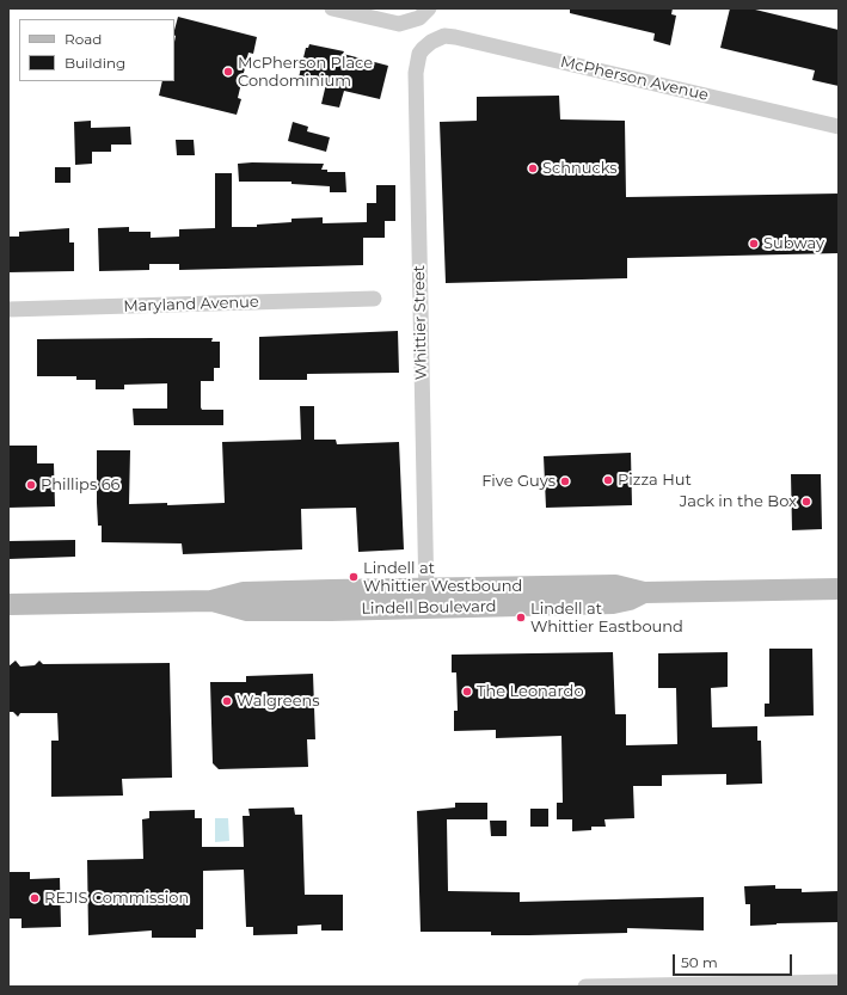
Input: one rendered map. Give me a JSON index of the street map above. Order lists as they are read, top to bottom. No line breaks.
{"streets":{"main road":["Lindell Boulevard"],"street":["McPherson Avenue","Maryland Avenue","Whittier Street"]},"crossings":[["McPherson Avenue","Whittier Street"],["Whittier Street","Lindell Boulevard"]],"places":["McPherson Place Condominium","Schnucks","Subway","Pizza Hut","Five Guys","Phillips 66","Jack in the Box","Lindell at Whittier Westbound","Lindell at Whittier Eastbound","The Leonardo","Walgreens","REJIS Commission"],"legend":["Road","Building"],"scale_bar":"50 m"}
